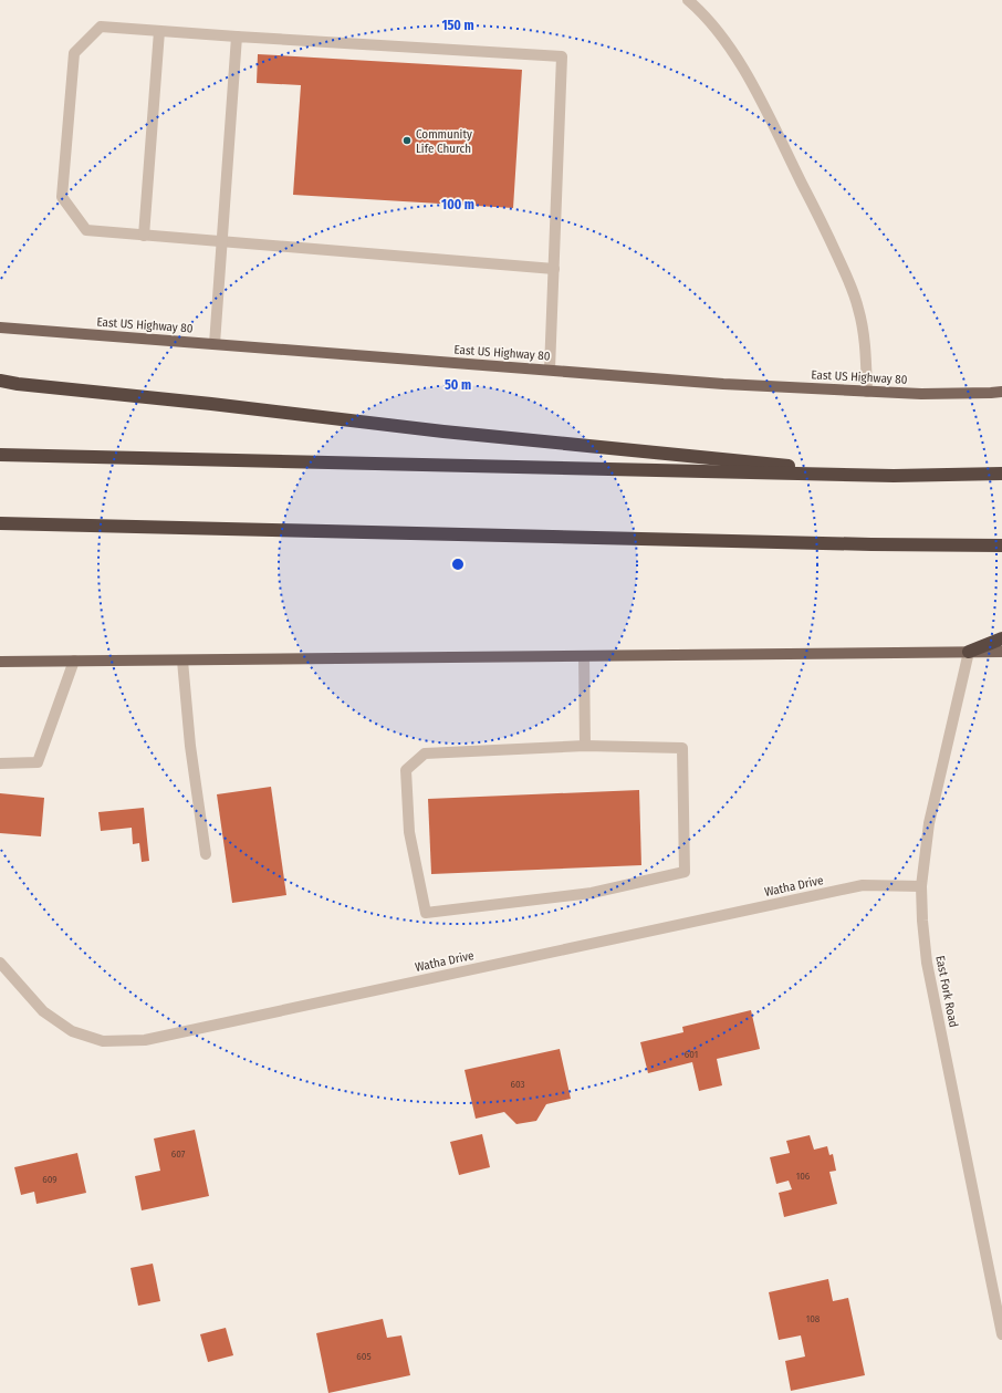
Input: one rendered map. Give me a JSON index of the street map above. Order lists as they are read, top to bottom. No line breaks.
{"streets":{"main road":["East US Highway 80"],"street":["Watha Drive","East Fork Road"]},"crossings":[["Watha Drive","East Fork Road"]],"places":["Community Life Church"],"house_numbers":["601","603","607","106","609","108","605"],"rings":["150 m","100 m","50 m"]}
